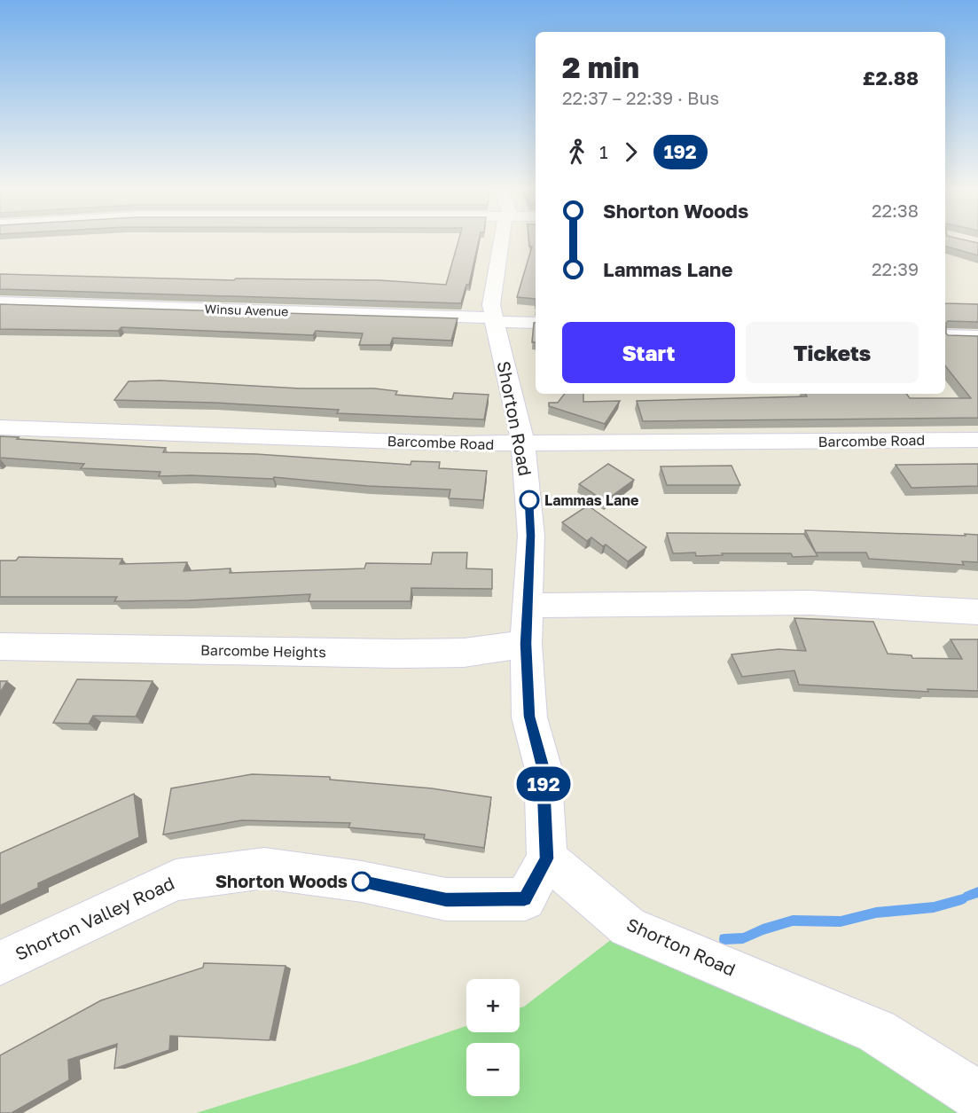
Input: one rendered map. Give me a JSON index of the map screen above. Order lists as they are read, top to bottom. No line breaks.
{"streets":{"street":["Winsu Avenue","Shorton Road","Barcombe Road","Barcombe Heights","Shorton Valley Road"]},"crossings":[["Winsu Avenue","Shorton Road"],["Shorton Road","Barcombe Road"],["Shorton Road","Barcombe Heights"],["Shorton Road","Shorton Valley Road"]],"places":["Lammas Lane","Shorton Woods"],"lines":["bus line 192"],"page":{"on_map":"192","heading":["2 min","22:37 – 22:39 · Bus","£2.88"],"legs":["1","192"],"list":[{"name":"Shorton Woods","value":"22:38"},{"name":"Lammas Lane","value":"22:39"}],"buttons":["Start","Tickets"],"map_buttons":["+","−"]}}
